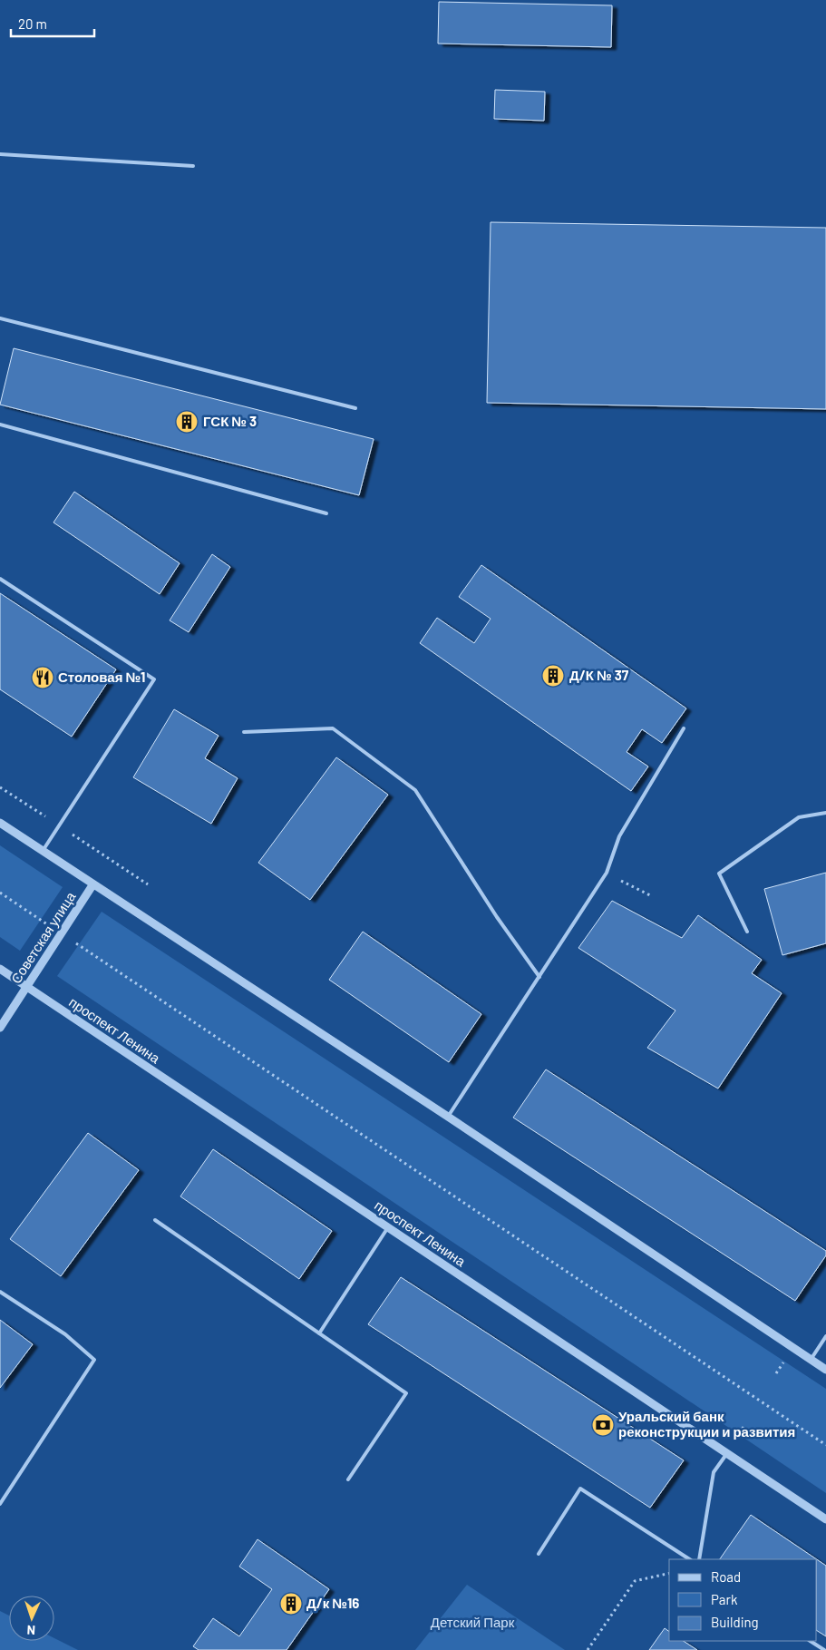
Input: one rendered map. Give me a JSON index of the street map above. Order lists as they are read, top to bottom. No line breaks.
{"streets":{"street":["Советская улица","проспект Ленина"]},"crossings":[["Советская улица","проспект Ленина"]],"parks":["Детский Парк"],"places":{"building":["ГСК № 3","Д/К № 37","Д/к №16"],"restaurant":["Столовая №1"],"bank":["Уральский банк реконструкции и развития"]},"legend":["Road","Park","Building"],"scale_bar":"20 m","north":"bottom"}
